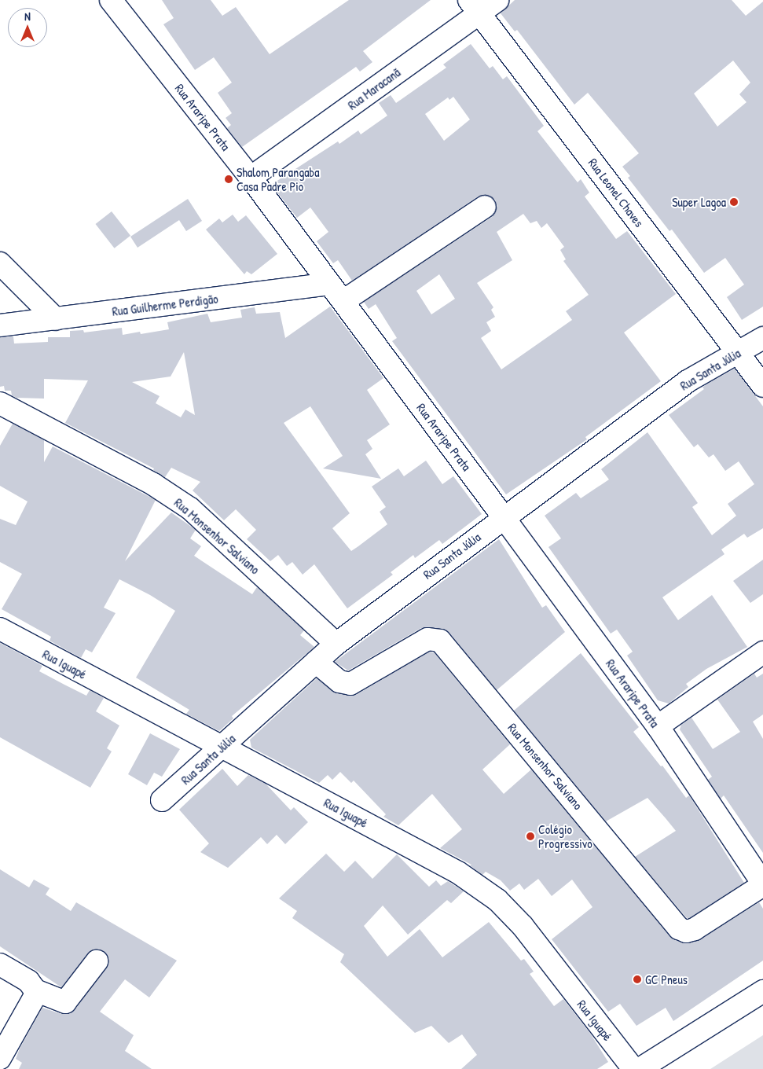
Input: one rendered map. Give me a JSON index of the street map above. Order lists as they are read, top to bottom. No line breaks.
{"streets":{"street":["Rua Maracanã","Rua Araripe Prata","Rua Leonel Chaves","Rua Guilherme Perdigão","Rua Santa Júlia","Rua Monsenhor Salviano","Rua Iguapé"]},"crossings":[["Rua Maracanã","Rua Araripe Prata"],["Rua Maracanã","Rua Leonel Chaves"],["Rua Araripe Prata","Rua Guilherme Perdigão"],["Rua Araripe Prata","Rua Santa Júlia"],["Rua Araripe Prata","Rua Monsenhor Salviano"],["Rua Leonel Chaves","Rua Santa Júlia"],["Rua Santa Júlia","Rua Monsenhor Salviano"],["Rua Santa Júlia","Rua Iguapé"]],"places":["Shalom Parangaba Casa Padre Pio","Super Lagoa","Colégio Progressivo","GC Pneus"],"north":"top"}
